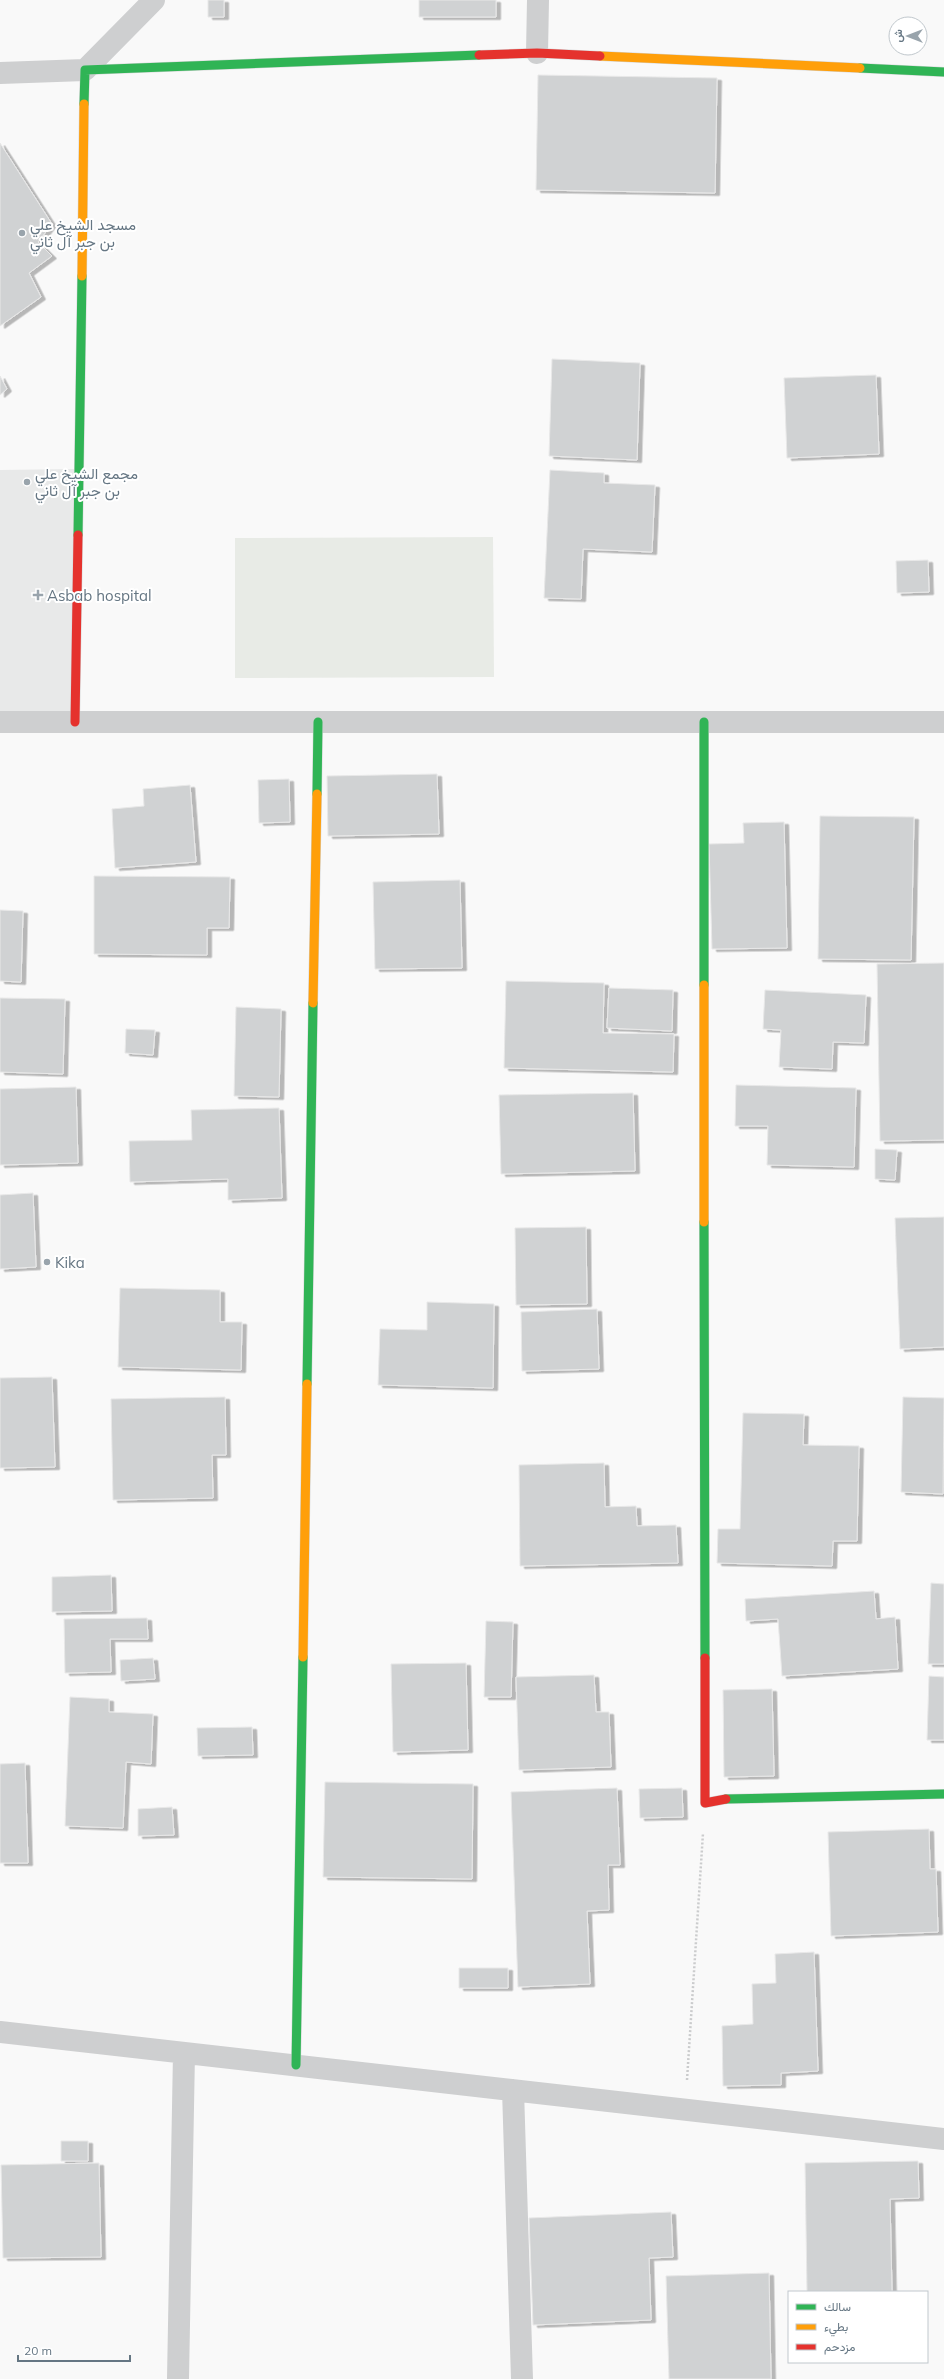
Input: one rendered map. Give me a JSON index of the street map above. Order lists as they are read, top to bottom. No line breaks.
{"places":{"other":["مسجد الشيخ علي بن جبر آل ثاني","مجمع الشيخ علي بن جبر آل ثاني","Kika"],"health":["Asbab hospital"]},"legend":["سالك","بطيء","مزدحم"],"scale_bar":"20 m","north":"left"}
